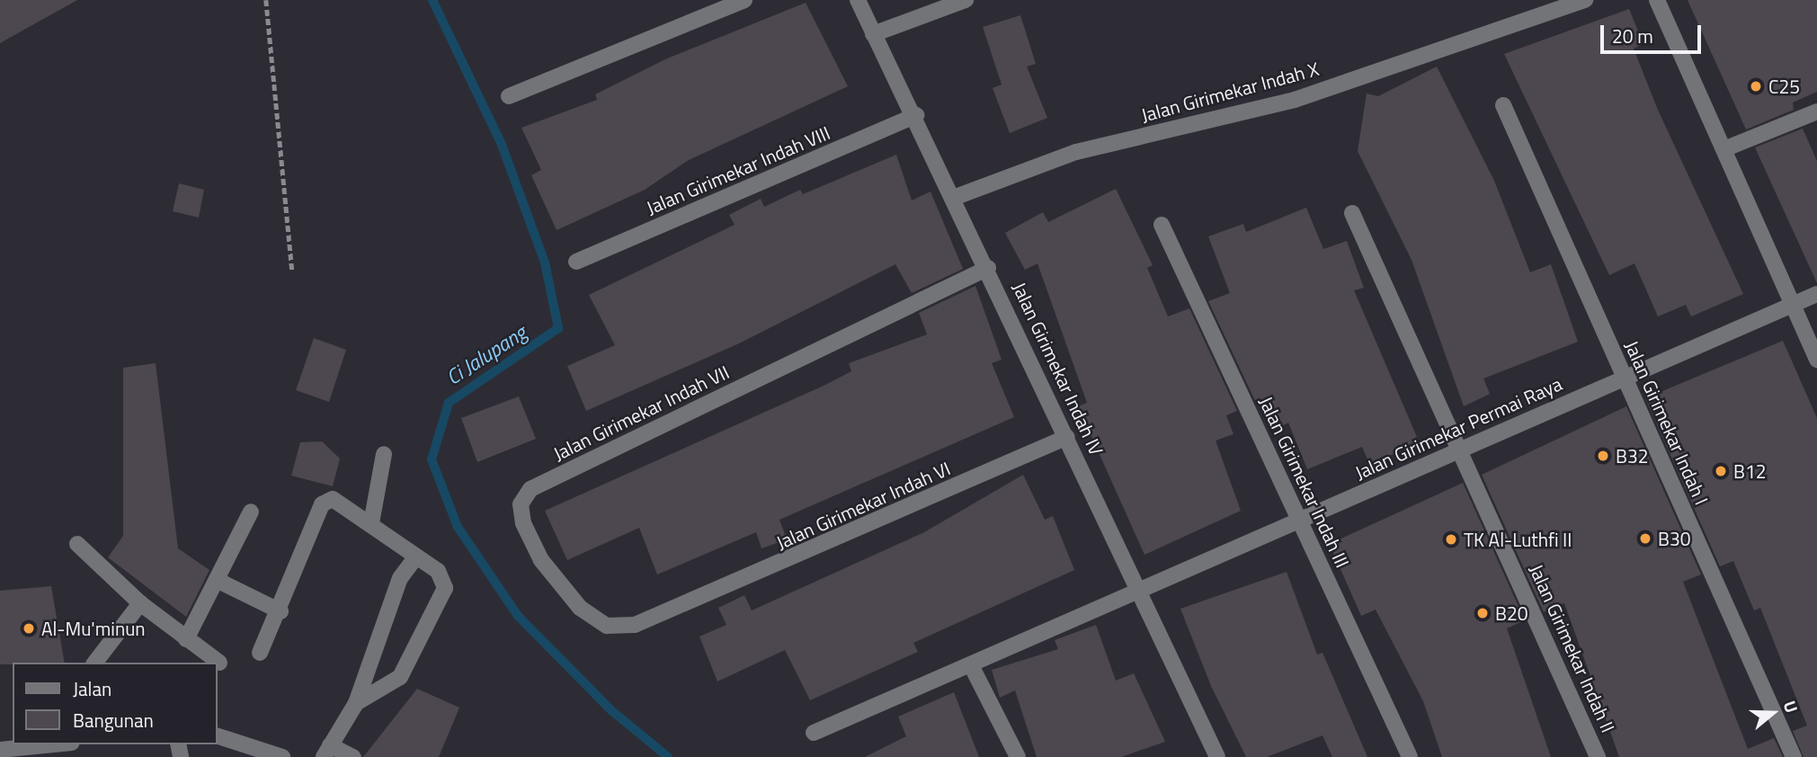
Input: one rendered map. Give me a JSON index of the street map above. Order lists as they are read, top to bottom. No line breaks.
{"streets":{"street":["Jalan Girimekar Indah X","Jalan Girimekar Indah VIII","Jalan Girimekar Indah IV","Jalan Girimekar Indah VII","Jalan Girimekar Indah I","Jalan Girimekar Permai Raya","Jalan Girimekar Indah III","Jalan Girimekar Indah VI","Jalan Girimekar Indah II"]},"crossings":[["Jalan Girimekar Indah X","Jalan Girimekar Indah IV"],["Jalan Girimekar Indah VIII","Jalan Girimekar Indah IV"],["Jalan Girimekar Indah IV","Jalan Girimekar Indah VII"],["Jalan Girimekar Indah IV","Jalan Girimekar Permai Raya"],["Jalan Girimekar Indah IV","Jalan Girimekar Indah VI"],["Jalan Girimekar Indah VII","Jalan Girimekar Indah VI"],["Jalan Girimekar Indah I","Jalan Girimekar Permai Raya"],["Jalan Girimekar Permai Raya","Jalan Girimekar Indah III"],["Jalan Girimekar Permai Raya","Jalan Girimekar Indah II"]],"water":["Ci Jalupang"],"places":["C25","B32","B12","B30","TK Al-Luthfi II","B20","Al-Mu'minun"],"legend":["Jalan","Bangunan"],"scale_bar":"20 m","north":"right"}
